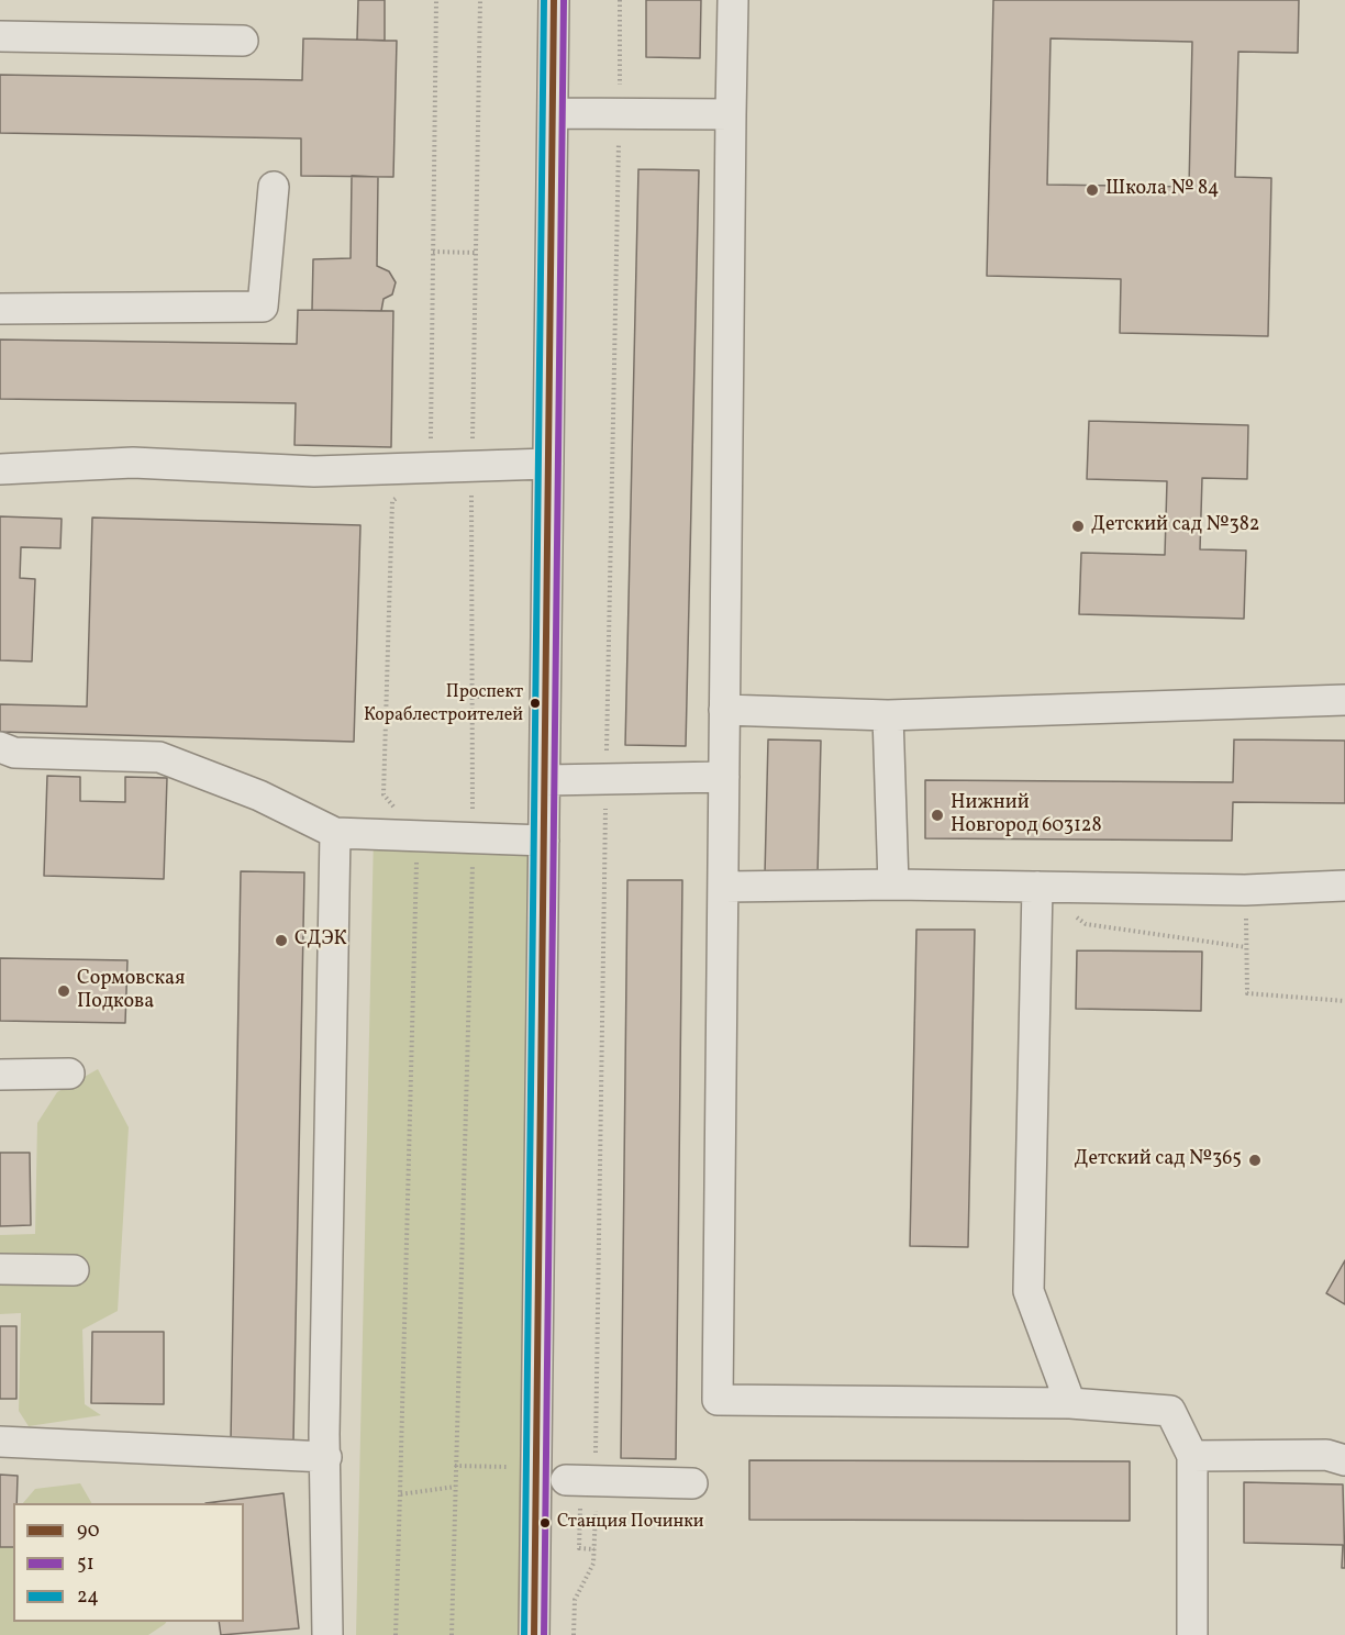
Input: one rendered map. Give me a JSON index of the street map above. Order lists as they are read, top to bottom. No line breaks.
{"places":["Школа № 84","Детский сад №382","Проспект Кораблестроителей","Нижний Новгород 603128","СДЭК","Сормовская Подкова","Детский сад №365","Станция Починки"],"lines":["transit line 90","transit line 51","transit line 24"],"legend":["90","51","24"]}
